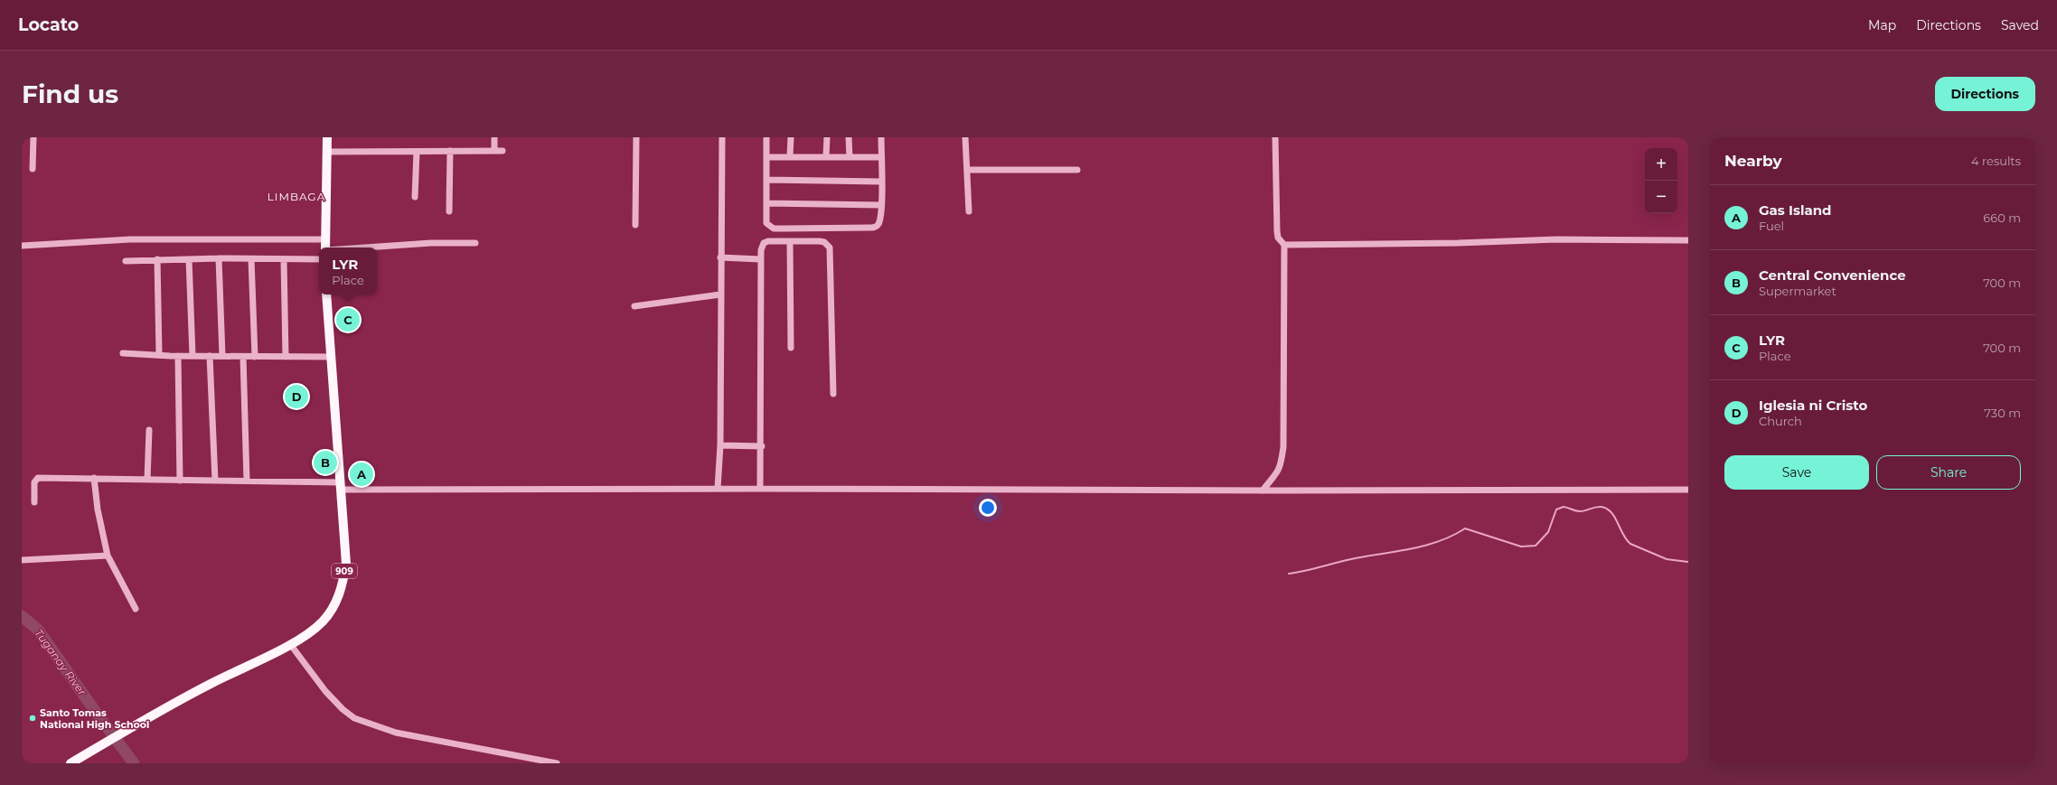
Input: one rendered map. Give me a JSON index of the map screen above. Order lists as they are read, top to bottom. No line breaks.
{"streets":{"main road":["909"]},"districts":["LIMBAGA"],"water":["Tuganay River"],"places":["Santo Tomas National High School"],"page":{"header":"Locato","nav":["Map","Directions","Saved"],"buttons":["Directions",["Save","Share"]],"title":"Find us","heading":["Nearby","4 results"],"map_buttons":["+","−"],"list":[{"mark":"A","name":"Gas Island","note":"Fuel","value":"660 m"},{"mark":"B","name":"Central Convenience","note":"Supermarket","value":"700 m"},{"mark":"C","name":"LYR","note":"Place","value":"700 m"},{"mark":"D","name":"Iglesia ni Cristo","note":"Church","value":"730 m"}],"popup":["LYR","Place"],"pins":["C","D","B","A"]}}
